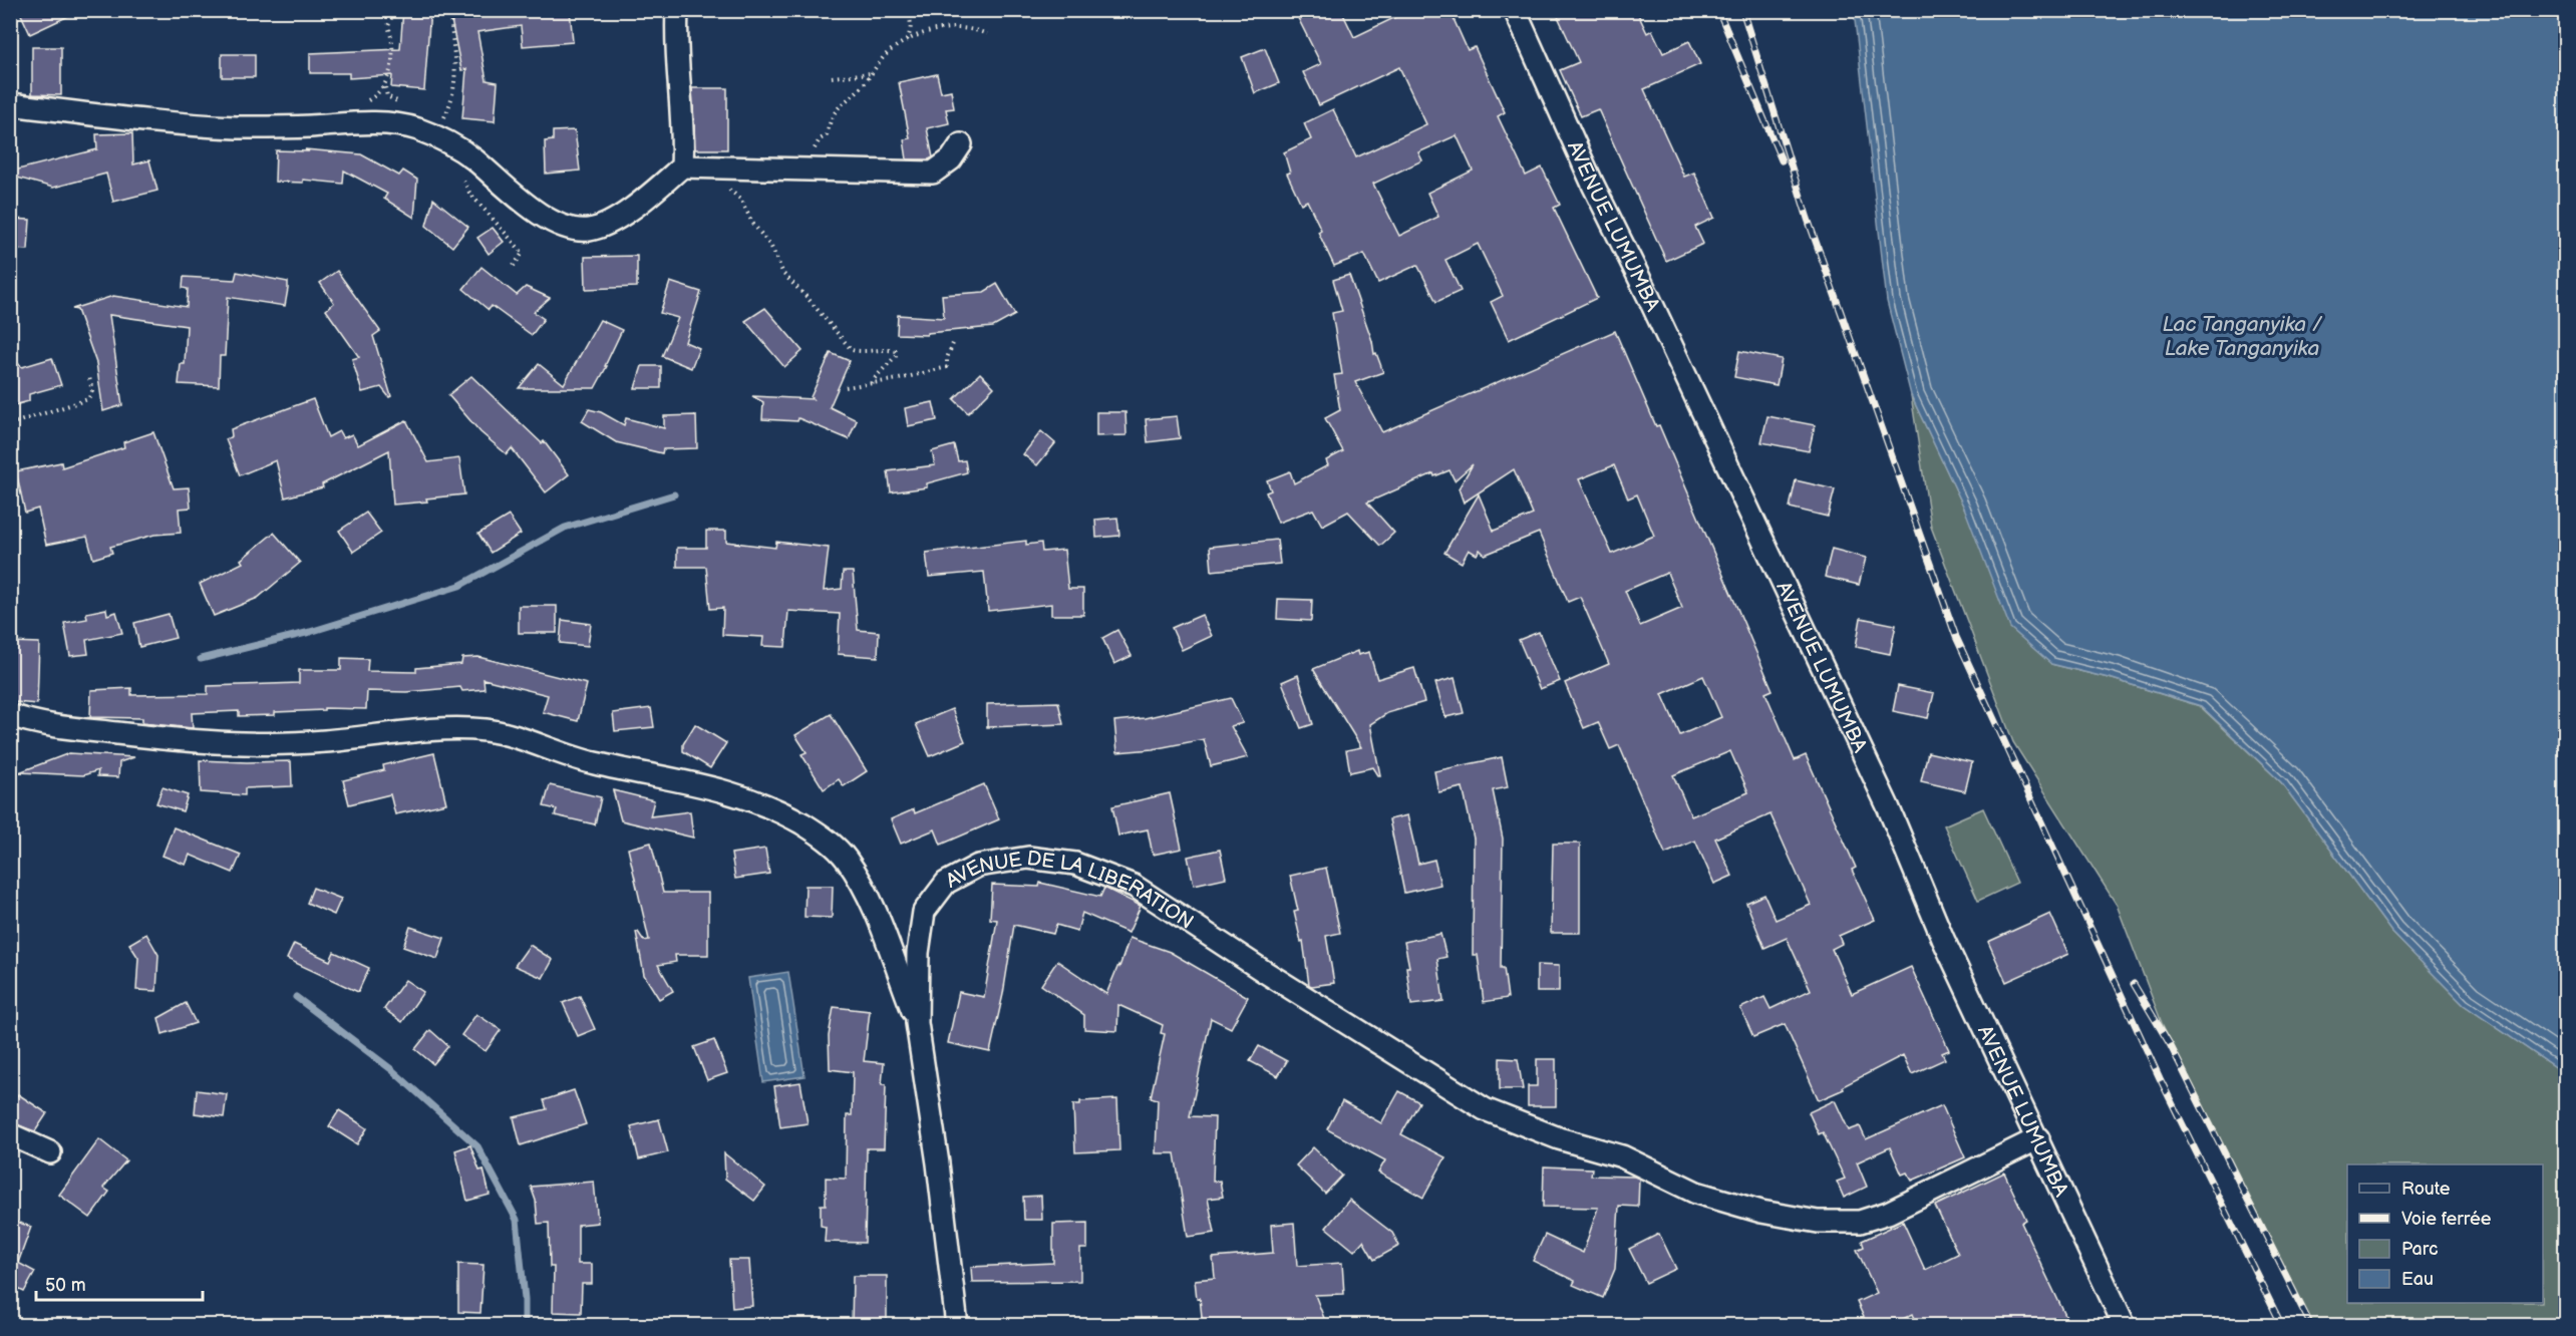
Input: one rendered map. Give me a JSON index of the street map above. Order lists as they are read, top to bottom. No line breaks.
{"streets":{"street":["AVENUE LUMUMBA","AVENUE DE LA LIBERATION"]},"crossings":[["AVENUE LUMUMBA","AVENUE DE LA LIBERATION"]],"water":["Lac Tanganyika / Lake Tanganyika"],"legend":["Route","Voie ferrée","Parc","Eau"],"scale_bar":"50 m"}
